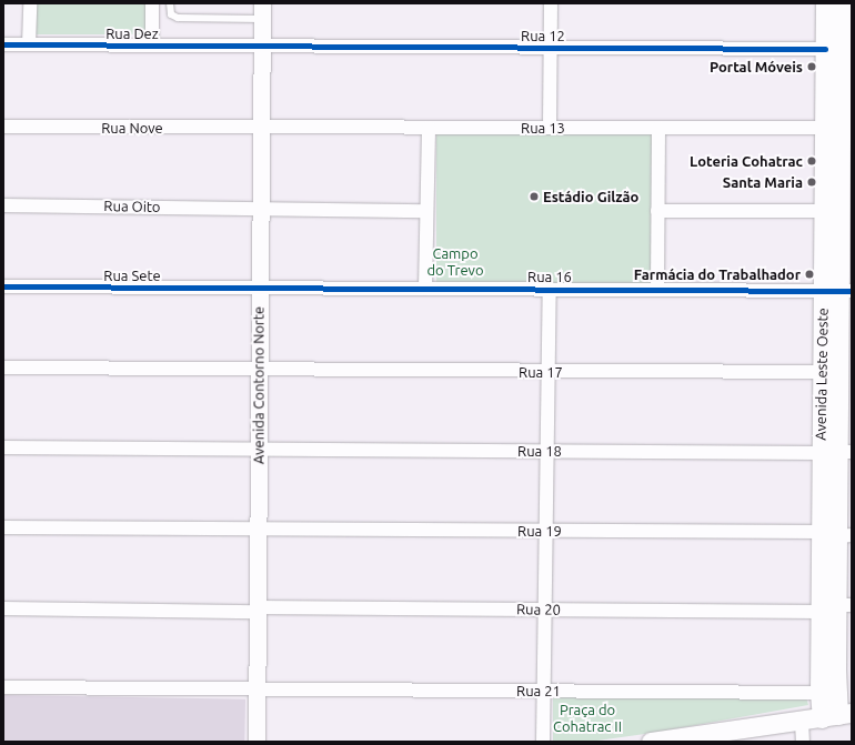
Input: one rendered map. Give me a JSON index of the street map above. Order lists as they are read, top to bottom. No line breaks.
{"streets":{"main road":["Avenida Leste Oeste"],"street":["Rua Dez","Rua 12","Rua Nove","Rua 13","Rua Oito","Rua Sete","Rua 16","Rua 17","Avenida Contorno Norte","Rua 18","Rua 19","Rua 20","Rua 21"]},"crossings":[["Rua Dez","Rua 12"],["Rua Dez","Avenida Contorno Norte"],["Rua 12","Avenida Leste Oeste"],["Rua 12","Avenida Contorno Norte"],["Rua Nove","Rua 13"],["Rua Nove","Avenida Contorno Norte"],["Rua 13","Avenida Leste Oeste"],["Rua 13","Avenida Contorno Norte"],["Rua Oito","Avenida Contorno Norte"],["Rua Sete","Rua 16"],["Rua Sete","Avenida Contorno Norte"],["Rua 16","Avenida Leste Oeste"],["Rua 16","Avenida Contorno Norte"],["Rua 17","Avenida Leste Oeste"],["Rua 17","Avenida Contorno Norte"],["Avenida Leste Oeste","Rua 18"],["Avenida Leste Oeste","Rua 19"],["Avenida Leste Oeste","Rua 20"],["Avenida Leste Oeste","Rua 21"],["Avenida Contorno Norte","Rua 18"],["Avenida Contorno Norte","Rua 19"],["Avenida Contorno Norte","Rua 20"],["Avenida Contorno Norte","Rua 21"]],"parks":["Campo do Trevo","Praça do Cohatrac II"],"places":["Portal Móveis","Loteria Cohatrac","Santa Maria","Estádio Gilzão","Farmácia do Trabalhador"]}
